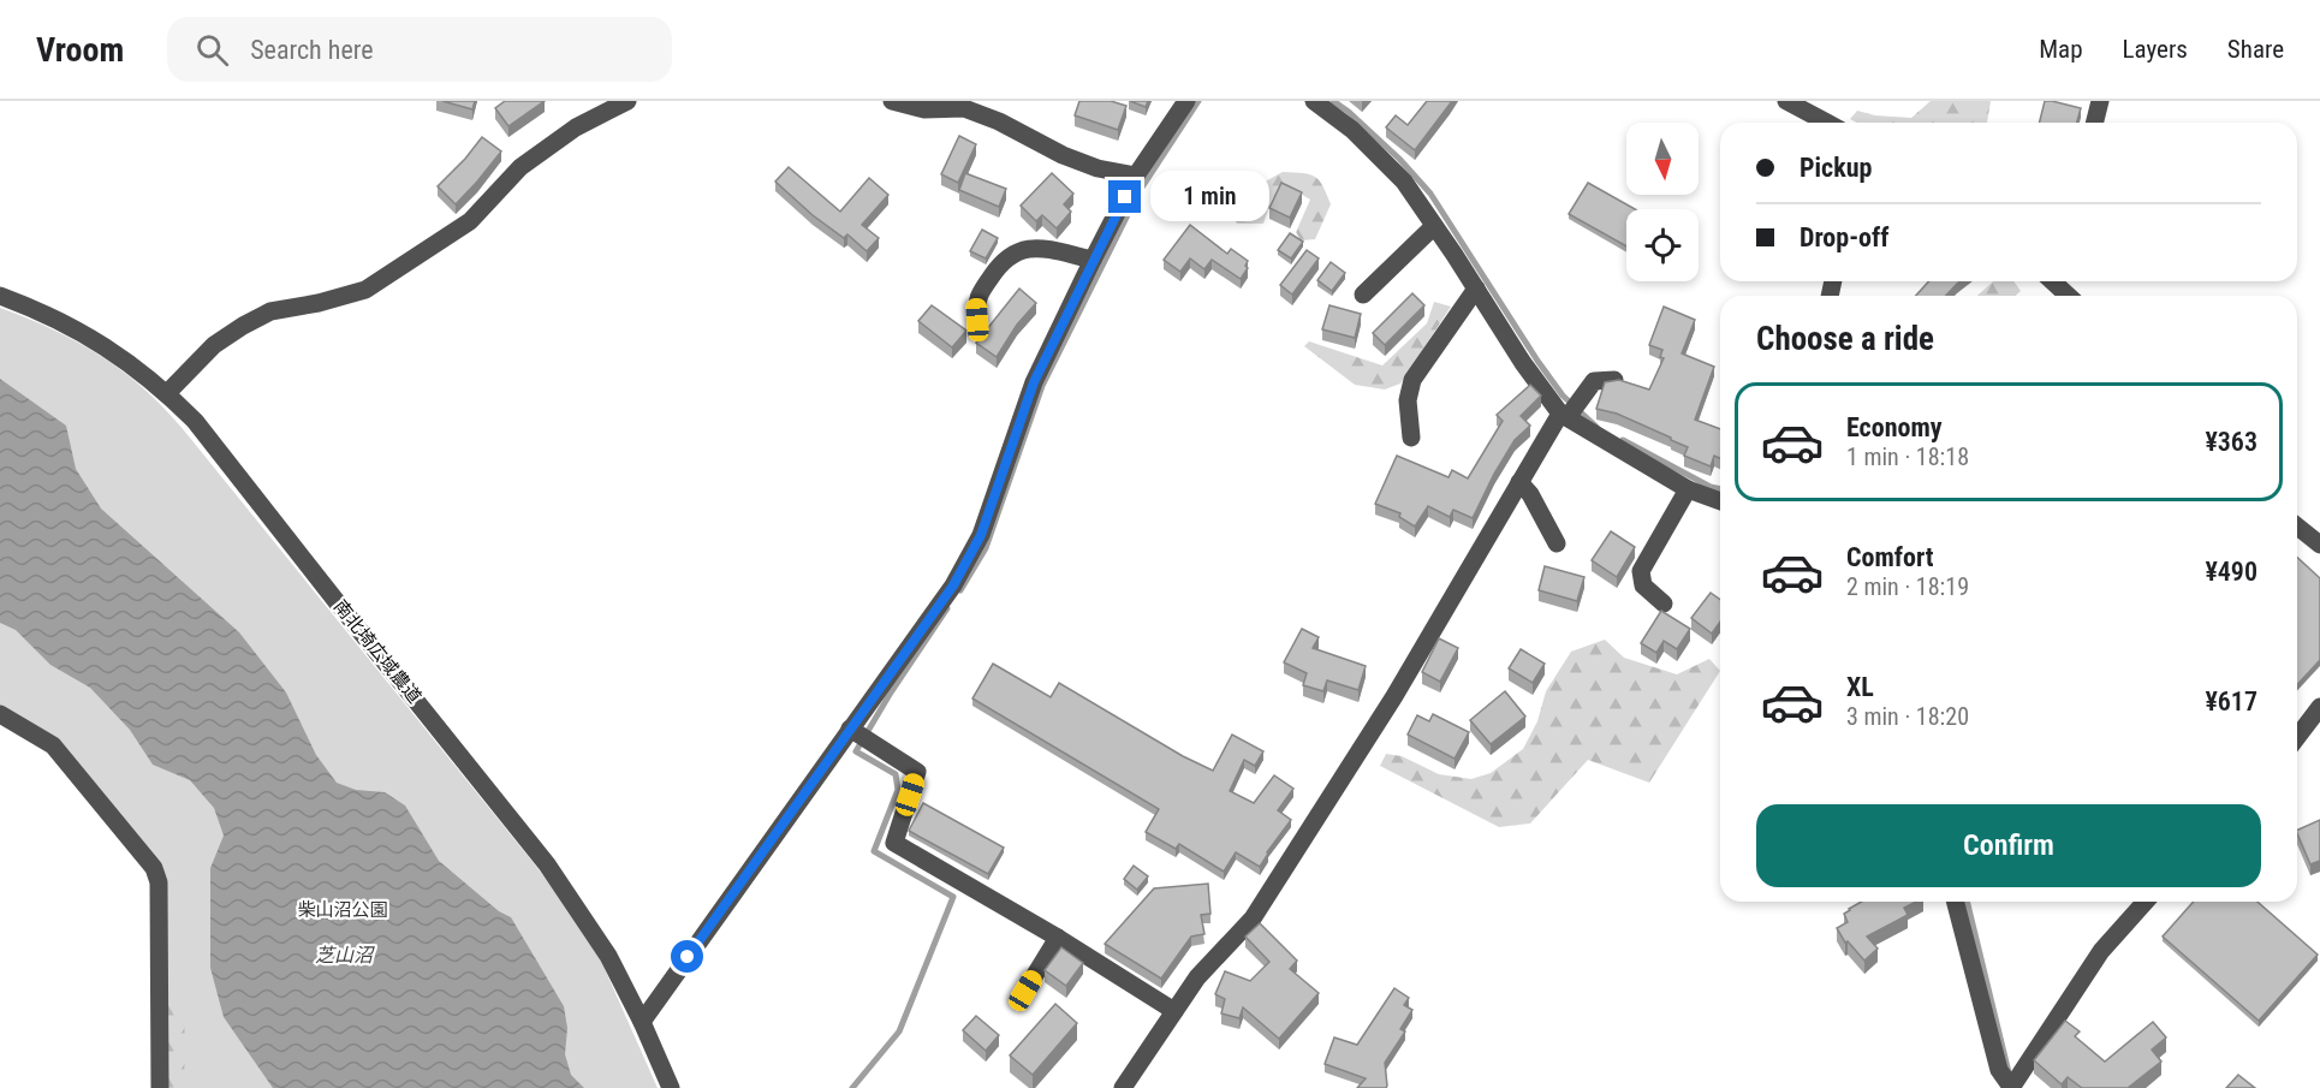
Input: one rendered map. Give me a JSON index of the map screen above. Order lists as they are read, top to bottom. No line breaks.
{"streets":{"street":["南北埼広域農道"]},"water":["芝山沼"],"parks":["柴山沼公園"],"north":"bottom","page":{"header":"Vroom","search":"Search here","nav":["Map","Layers","Share"],"banner":["Pickup","Drop-off"],"bubble":"1 min","heading":"Choose a ride","list":[{"name":"Economy","note":"1 min · 18:18","value":"¥363"},{"name":"Comfort","note":"2 min · 18:19","value":"¥490"},{"name":"XL","note":"3 min · 18:20","value":"¥617"}],"buttons":"Confirm"}}
